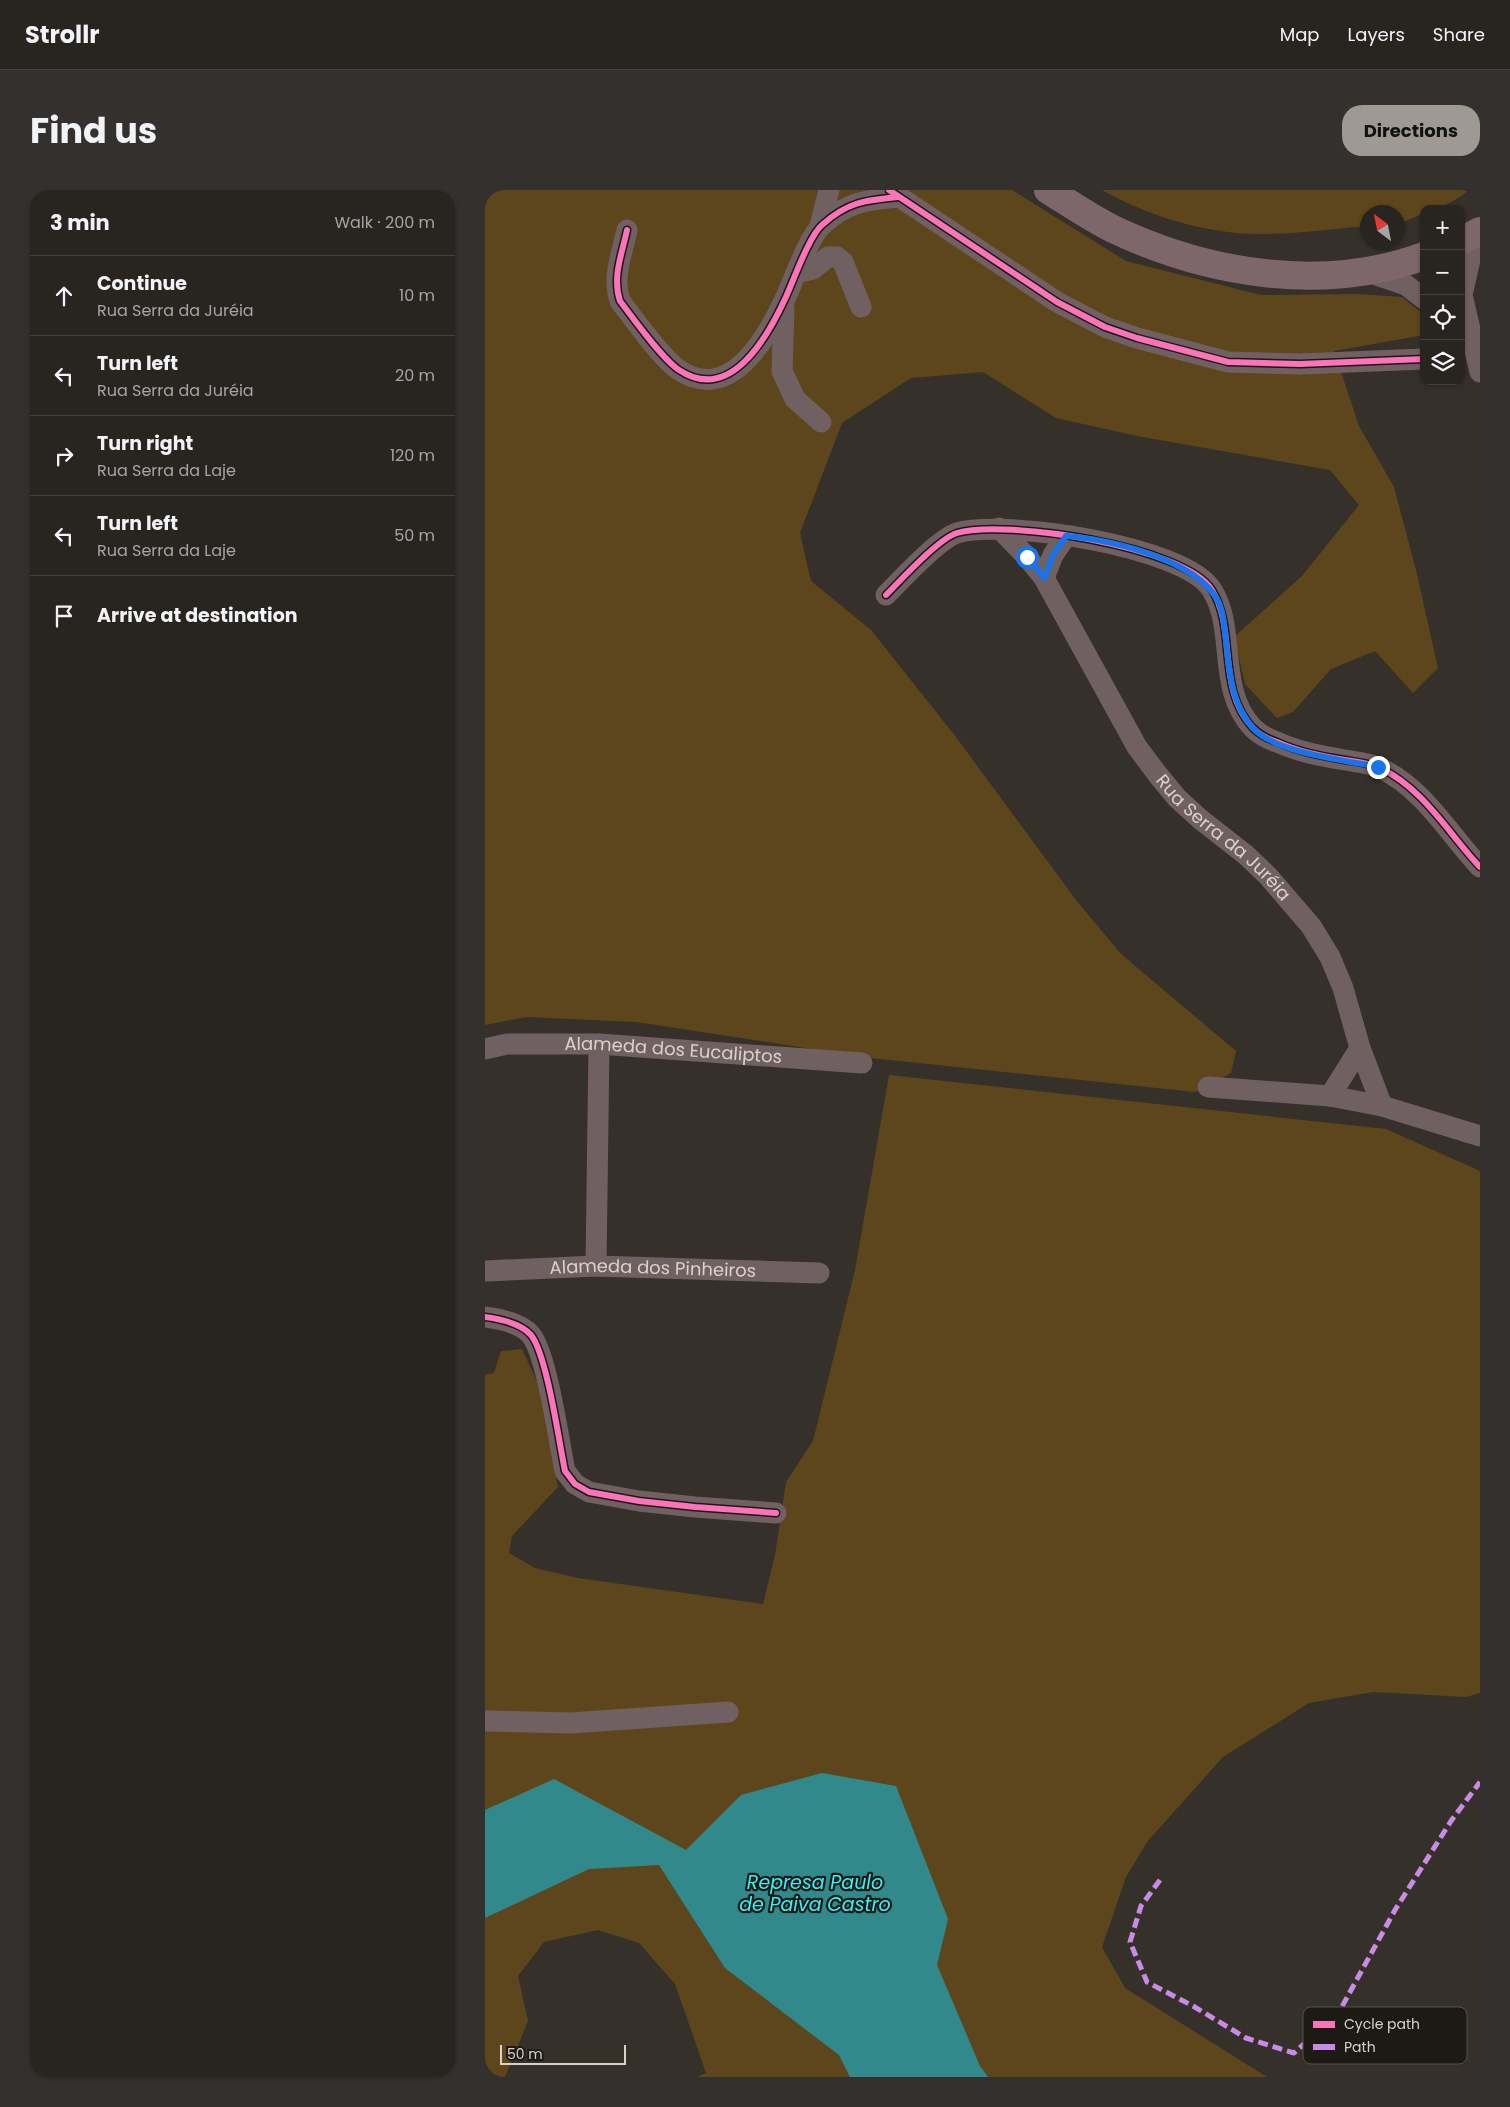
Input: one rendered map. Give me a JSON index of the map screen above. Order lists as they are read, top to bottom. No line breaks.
{"streets":{"street":["Rua Serra da Juréia","Alameda dos Eucaliptos","Alameda dos Pinheiros"]},"water":["Represa Paulo de Paiva Castro"],"legend":["Cycle path","Path"],"scale_bar":"50 m","north":"top left","page":{"header":"Strollr","nav":["Map","Layers","Share"],"title":"Find us","buttons":"Directions","heading":["3 min","Walk · 200 m"],"map_buttons":["+","−"],"list":[["Continue","Rua Serra da Juréia","10 m"],["Turn left","Rua Serra da Juréia","20 m"],["Turn right","Rua Serra da Laje","120 m"],["Turn left","Rua Serra da Laje","50 m"],"Arrive at destination"],"scale":"50 m"}}
